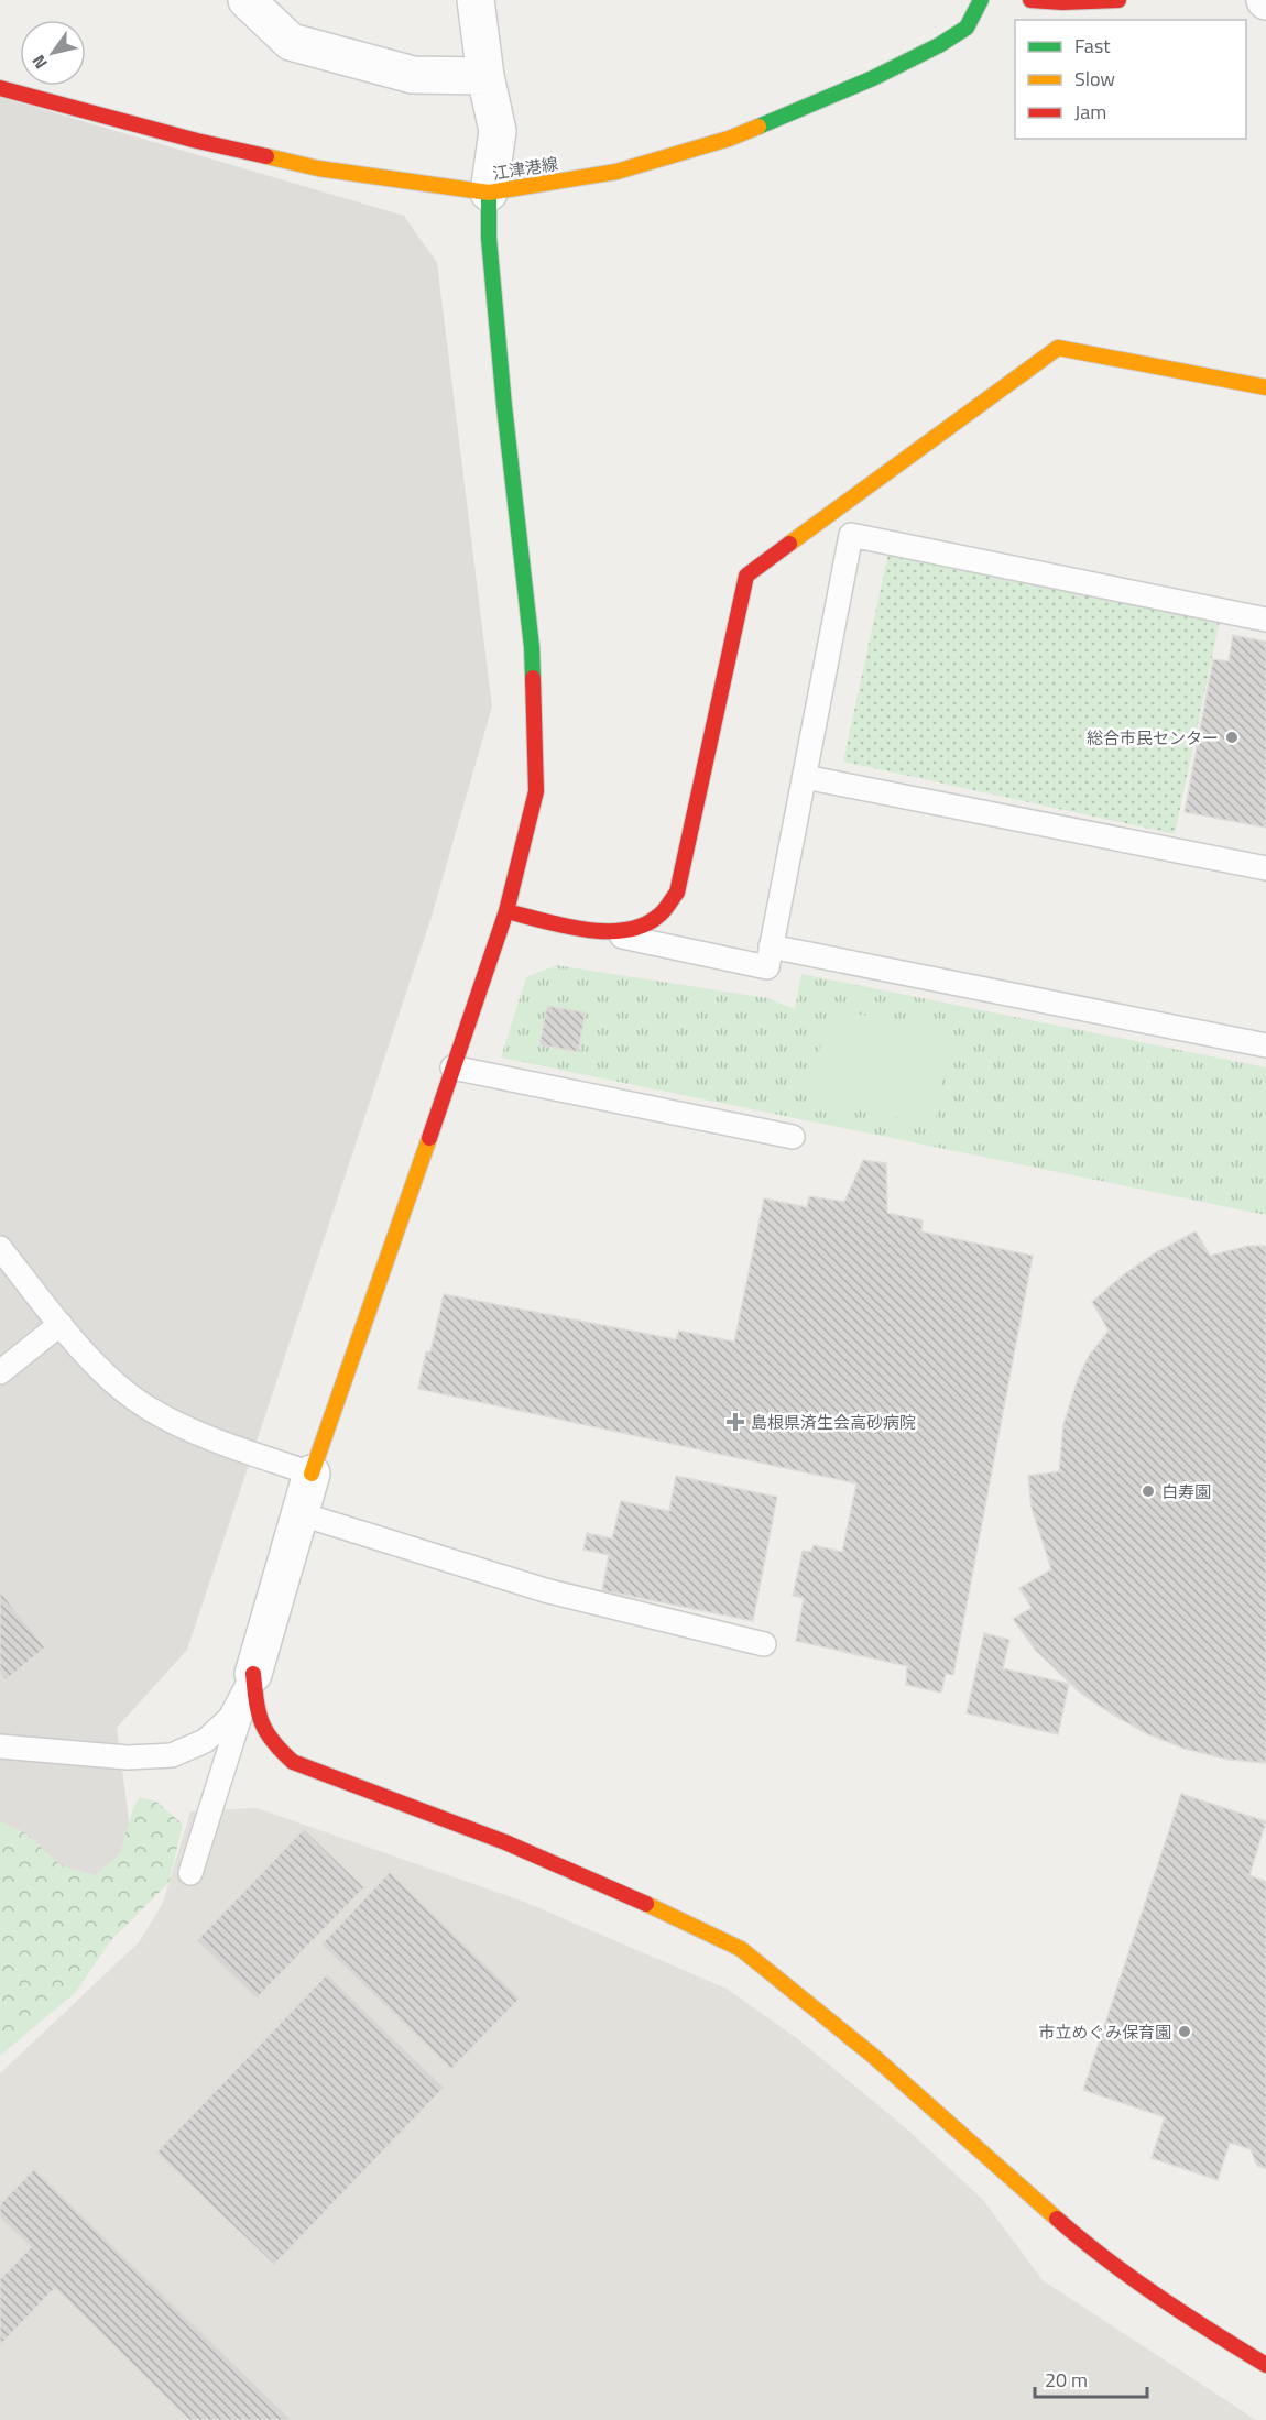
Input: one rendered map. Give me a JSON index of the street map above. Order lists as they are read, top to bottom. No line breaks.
{"streets":{"main road":["江津港線"]},"places":{"other":["総合市民センター","白寿園","市立めぐみ保育園"],"health":["島根県済生会高砂病院"]},"legend":["Fast","Slow","Jam"],"scale_bar":"20 m","north":"bottom left"}
